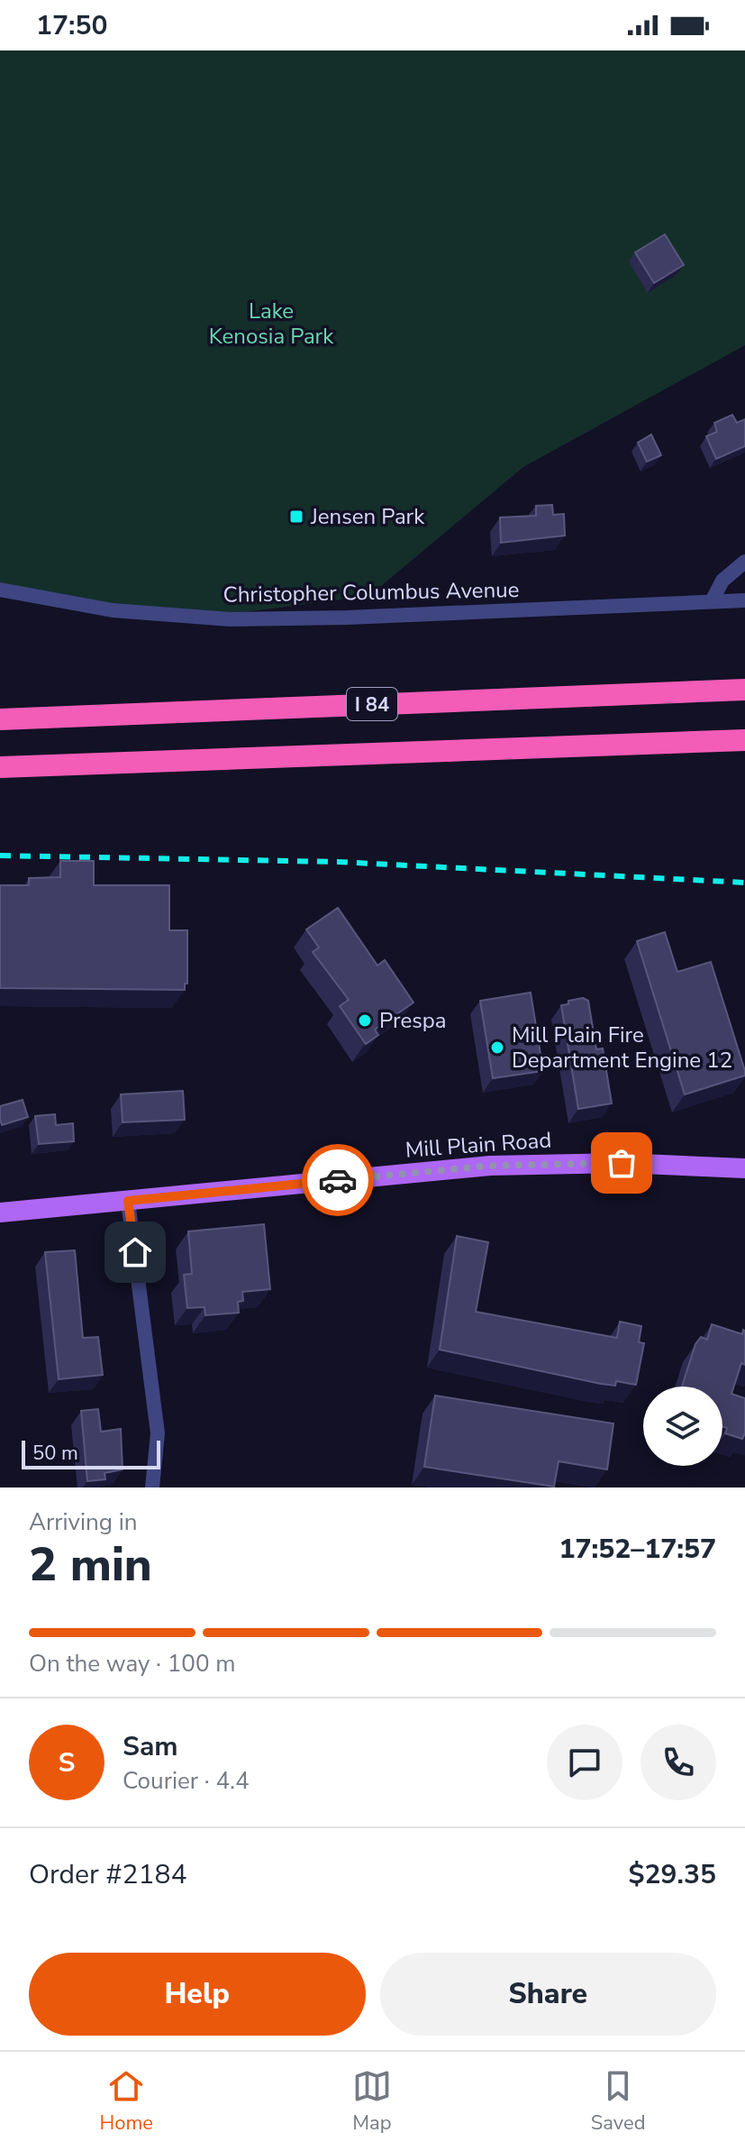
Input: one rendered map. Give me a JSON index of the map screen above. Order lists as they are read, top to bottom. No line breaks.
{"streets":{"highway":["I 84"],"main road":["Mill Plain Road"],"street":["Christopher Columbus Avenue"]},"parks":["Lake Kenosia Park"],"places":{"transit":["Jensen Park"],"other":["Prespa","Mill Plain Fire Department Engine 12"]},"scale_bar":"50 m","page":{"status":"17:50","scale":"50 m","heading":["2 min","Arriving in","17:52–17:57"],"panel":["Sam","Courier · 4.4","Order #2184","$29.35"],"bar":"On the way · 100 m","round":"S","buttons":["Help","Share"],"tabs":["Home","Map","Saved"]}}
